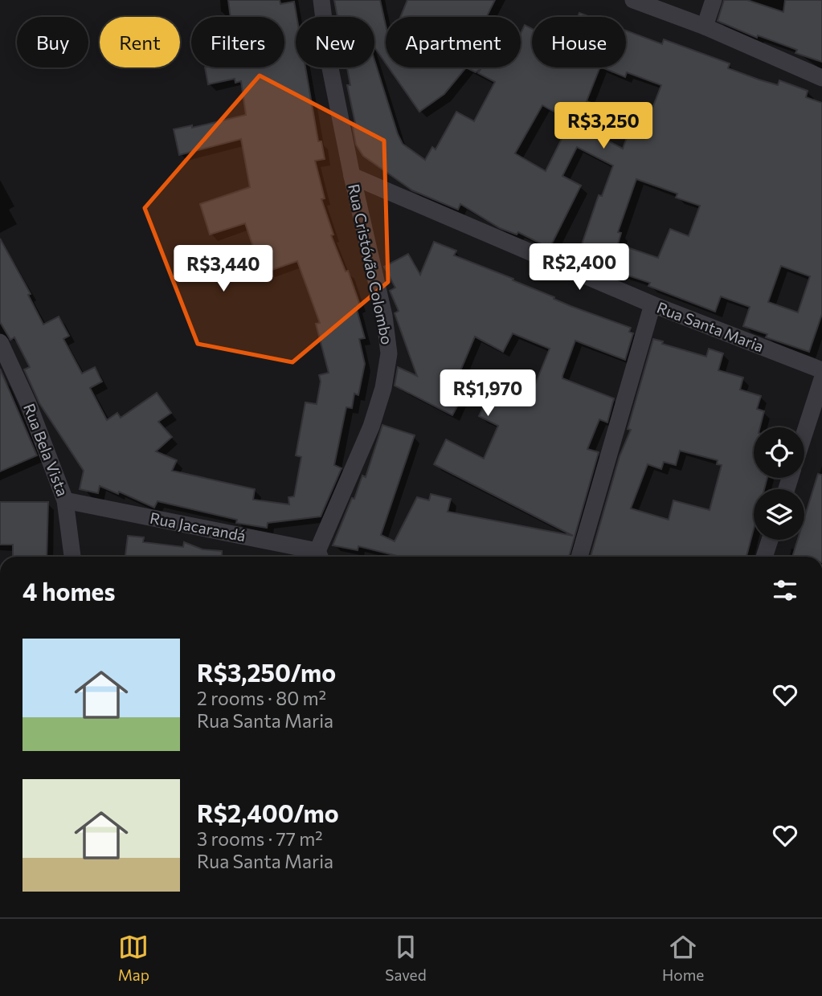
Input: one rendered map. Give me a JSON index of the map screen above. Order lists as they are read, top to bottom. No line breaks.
{"streets":{"street":["Rua Cristóvão Colombo","Rua Santa Maria","Rua Bela Vista","Rua Jacarandá"]},"crossings":[["Rua Cristóvão Colombo","Rua Santa Maria"],["Rua Cristóvão Colombo","Rua Jacarandá"],["Rua Bela Vista","Rua Jacarandá"]],"page":{"chip":["Buy","Rent","Filters","New","Apartment","House"],"price":["R$3,250","R$2,400","R$3,440","R$1,970"],"heading":"4 homes","list":[{"name":"R$3,250/mo","note":"2 rooms · 80 m² · Rua Santa Maria"},{"name":"R$2,400/mo","note":"3 rooms · 77 m² · Rua Santa Maria"}],"tabs":["Map","Saved","Home"]}}
